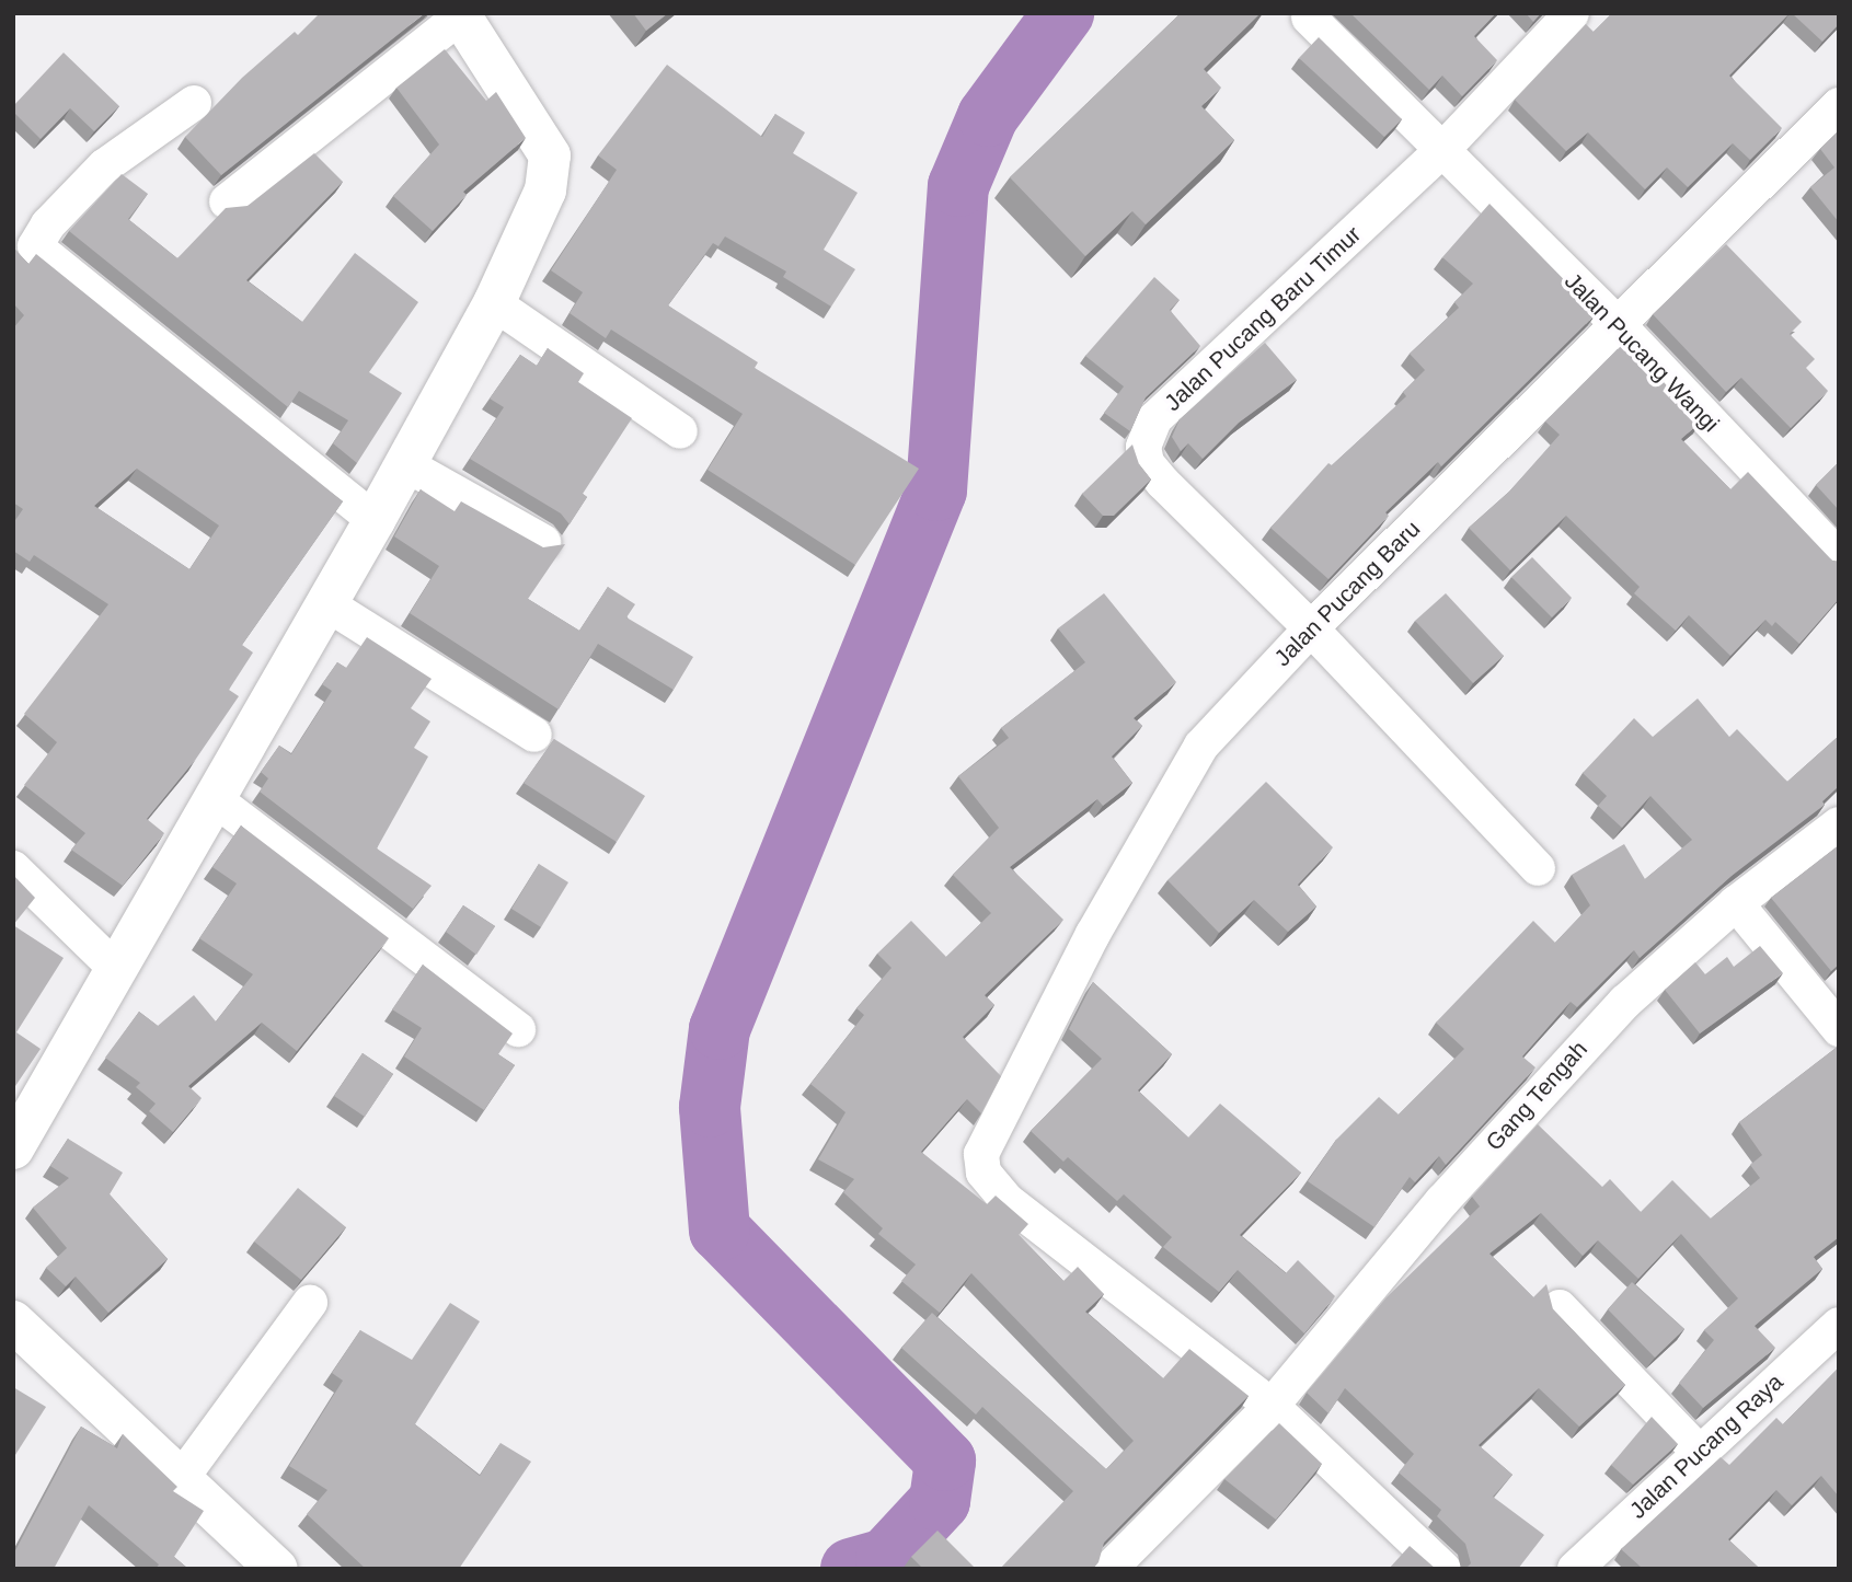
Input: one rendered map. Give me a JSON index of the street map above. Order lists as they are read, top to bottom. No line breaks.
{"streets":{"street":["Jalan Pucang Baru Timur","Jalan Pucang Wangi","Jalan Pucang Baru","Gang Tengah","Jalan Pucang Raya"]},"crossings":[["Jalan Pucang Baru Timur","Jalan Pucang Wangi"],["Jalan Pucang Baru Timur","Jalan Pucang Baru"],["Jalan Pucang Wangi","Jalan Pucang Baru"],["Jalan Pucang Baru","Gang Tengah"]]}
